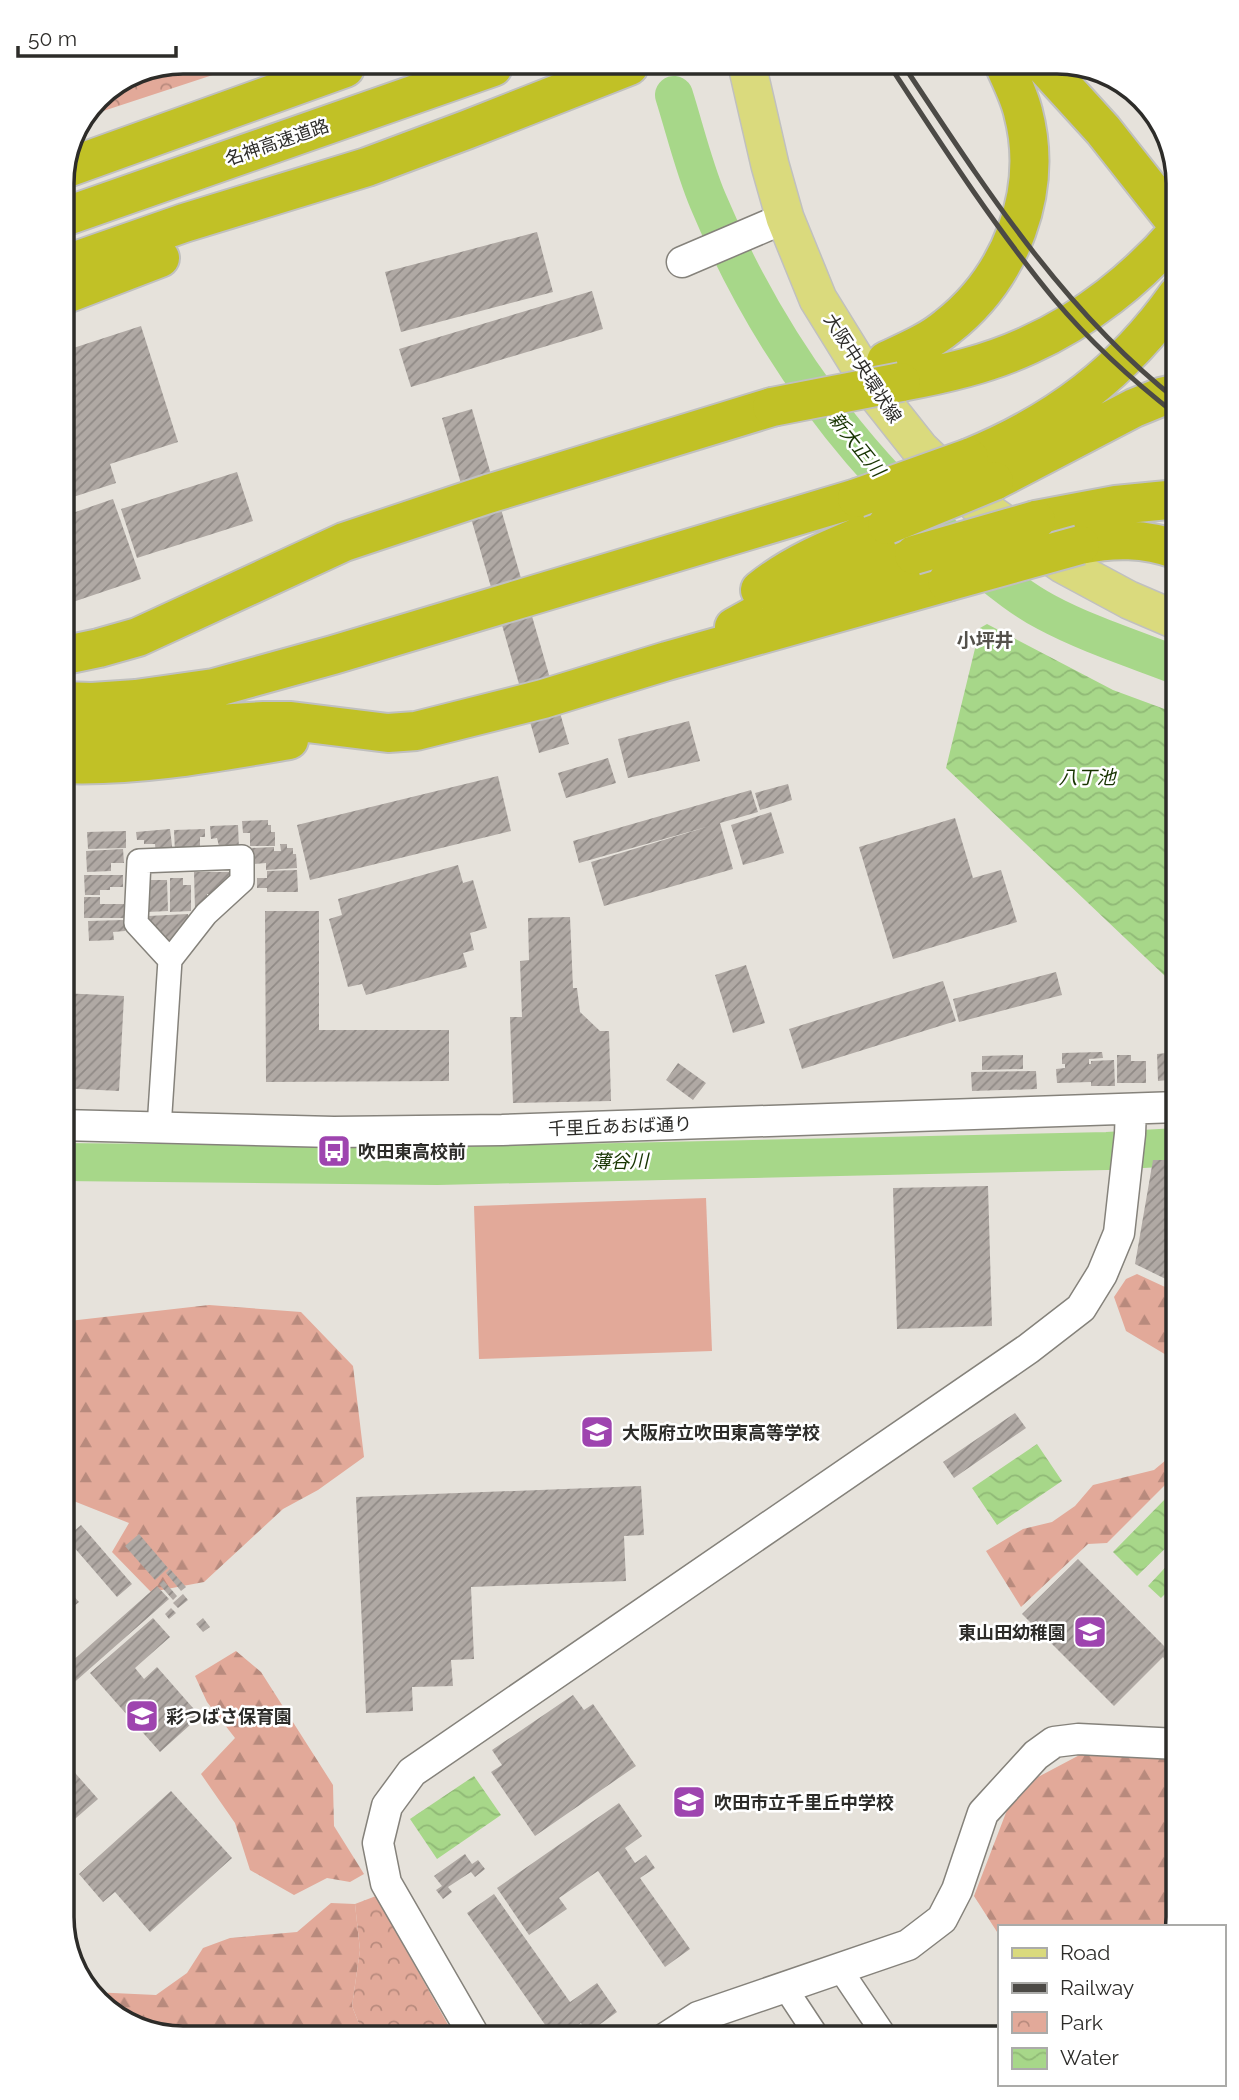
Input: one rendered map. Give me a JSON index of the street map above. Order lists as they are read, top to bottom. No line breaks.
{"streets":{"highway":["名神高速道路"],"main road":["大阪中央環状線"],"street":["千里丘あおば通り"]},"districts":["小坪井"],"water":["新大正川","八丁池","薄谷川"],"places":{"bus stop":["吹田東高校前"],"school or university":["大阪府立吹田東高等学校","東山田幼稚園","彩つばさ保育園","吹田市立千里丘中学校"]},"legend":["Road","Railway","Park","Water"],"scale_bar":"50 m"}
